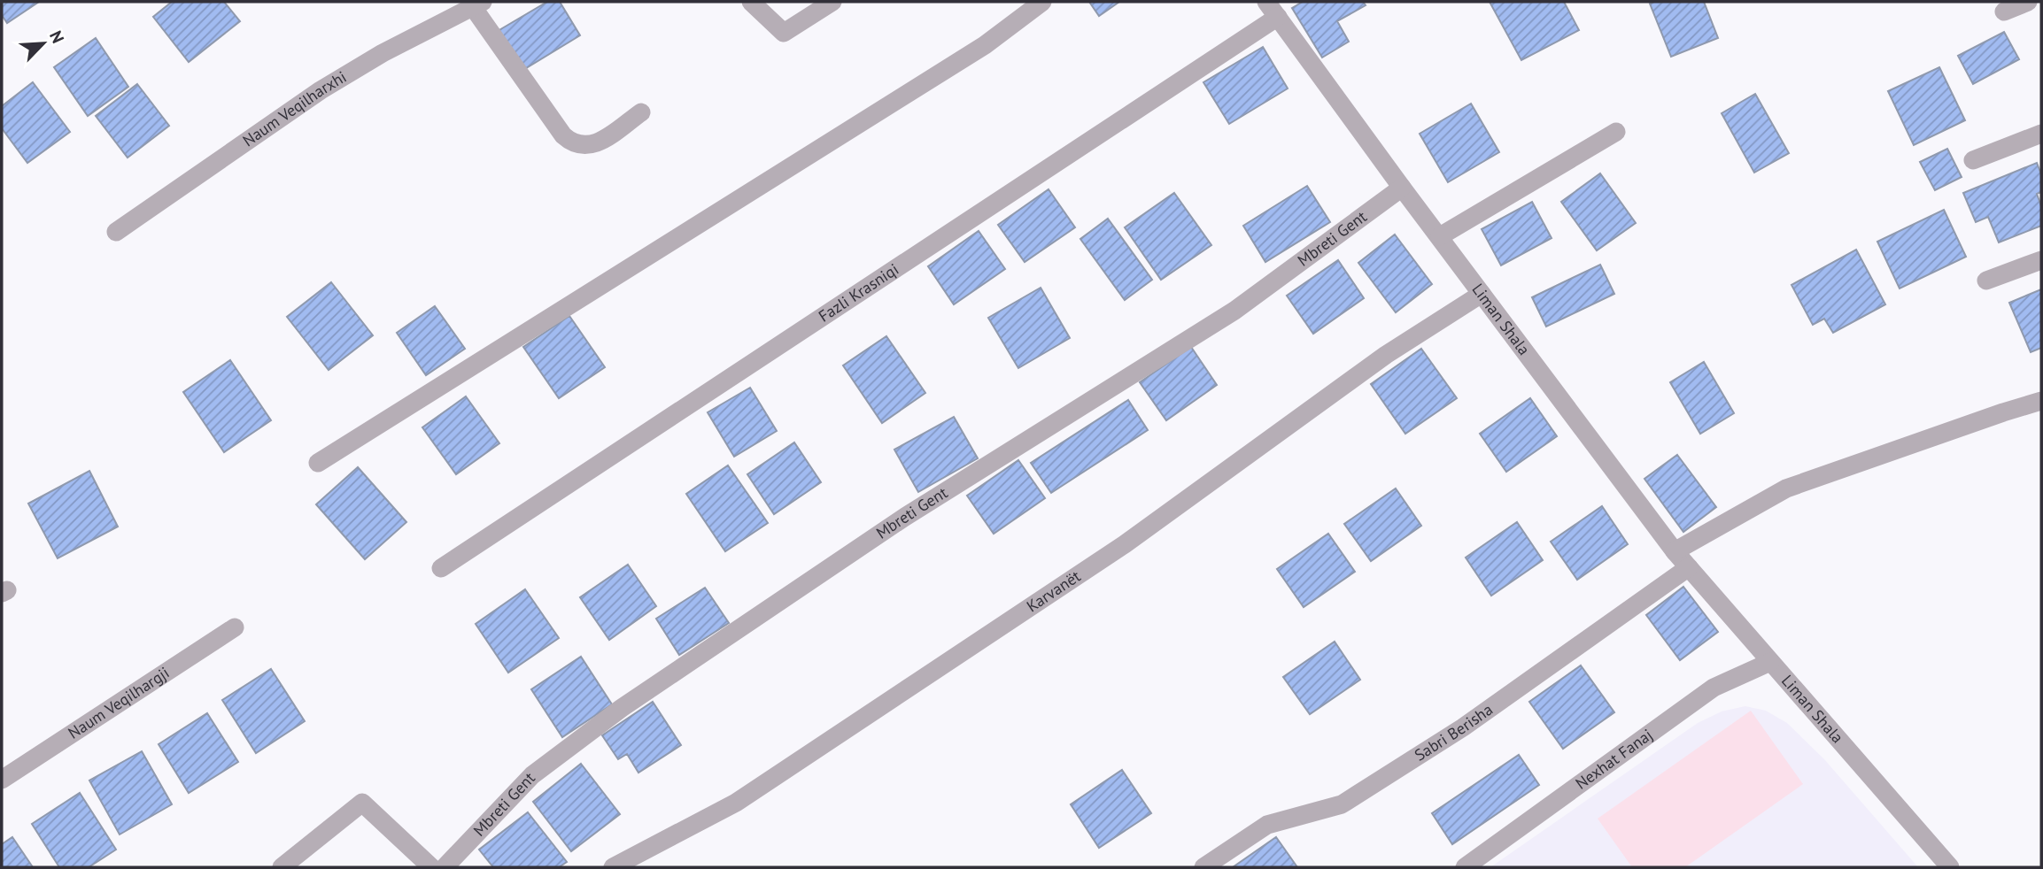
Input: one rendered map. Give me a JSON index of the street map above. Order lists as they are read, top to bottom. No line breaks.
{"streets":{"street":["Naum Veqilharxhi","Mbreti Gent","Fazli Krasniqi","Liman Shala","Karvanët","Naum Veqilhargji","Sabri Berisha","Nexhat Fanaj"]},"crossings":[["Mbreti Gent","Liman Shala"],["Fazli Krasniqi","Liman Shala"],["Liman Shala","Karvanët"],["Liman Shala","Sabri Berisha"],["Liman Shala","Nexhat Fanaj"]],"north":"top right"}
